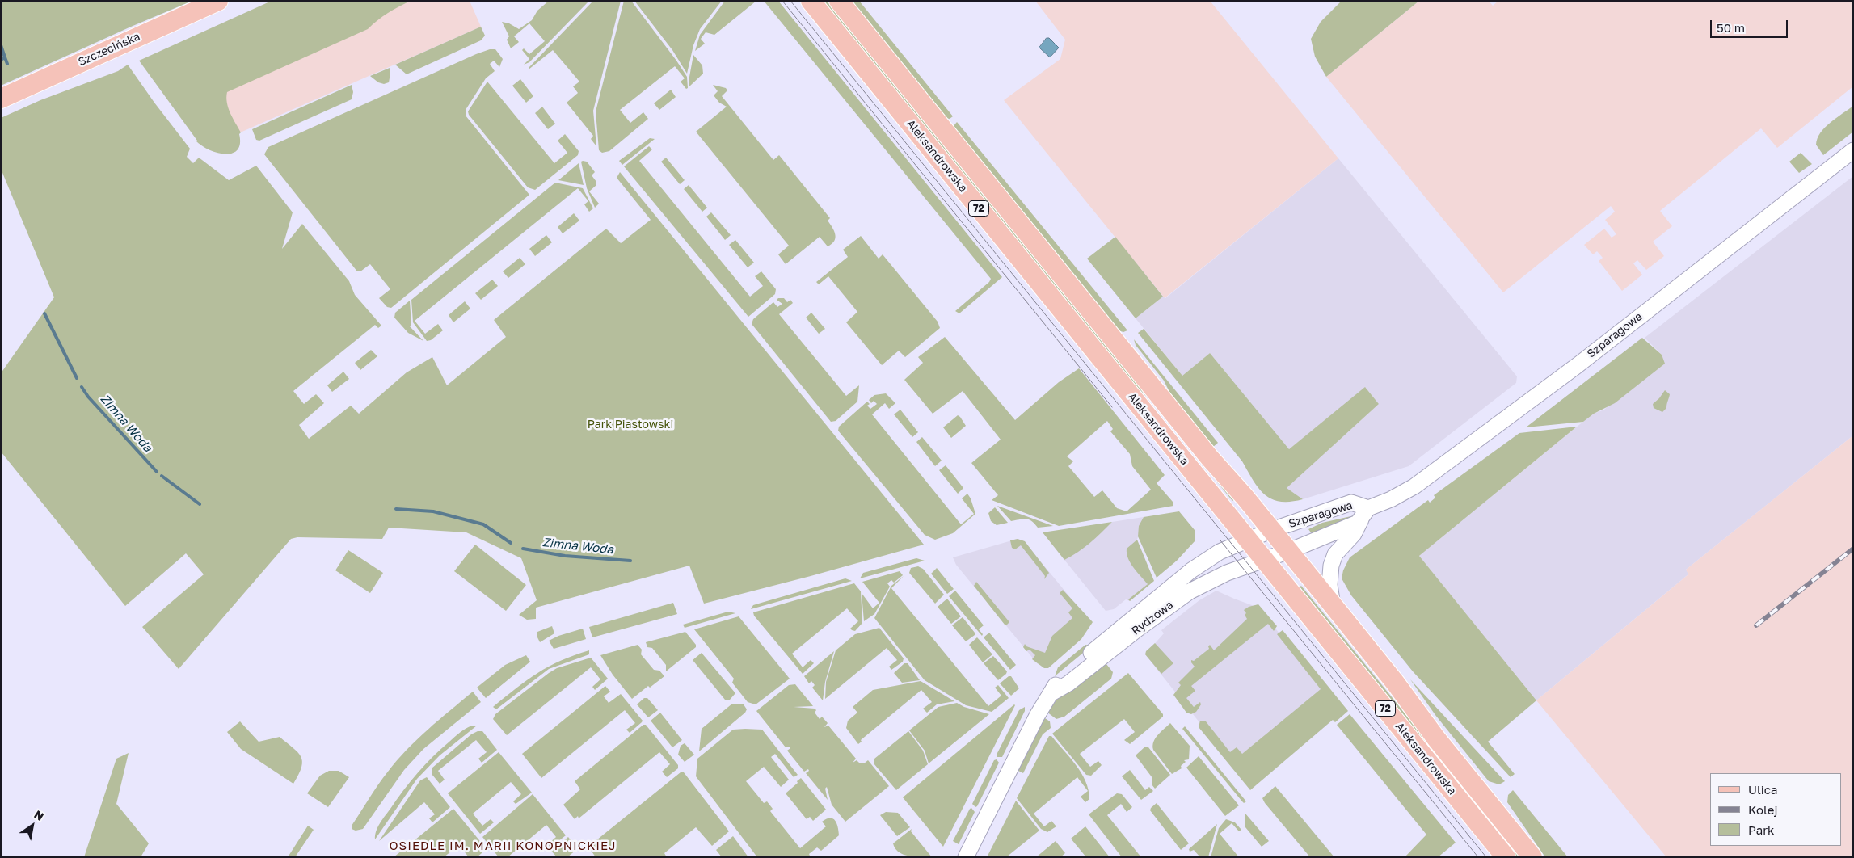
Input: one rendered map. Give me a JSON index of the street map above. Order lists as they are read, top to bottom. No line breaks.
{"streets":{"main road":["Szczecińska","Aleksandrowska","72"],"street":["Szparagowa","Rydzowa"]},"crossings":[["Aleksandrowska","Szparagowa"],["Aleksandrowska","Rydzowa"],["Szparagowa","Rydzowa"]],"districts":["OSIEDLE IM. MARII KONOPNICKIEJ"],"water":["Zimna Woda"],"parks":["Park Piastowski"],"legend":["Ulica","Kolej","Park"],"scale_bar":"50 m","north":"top right"}
